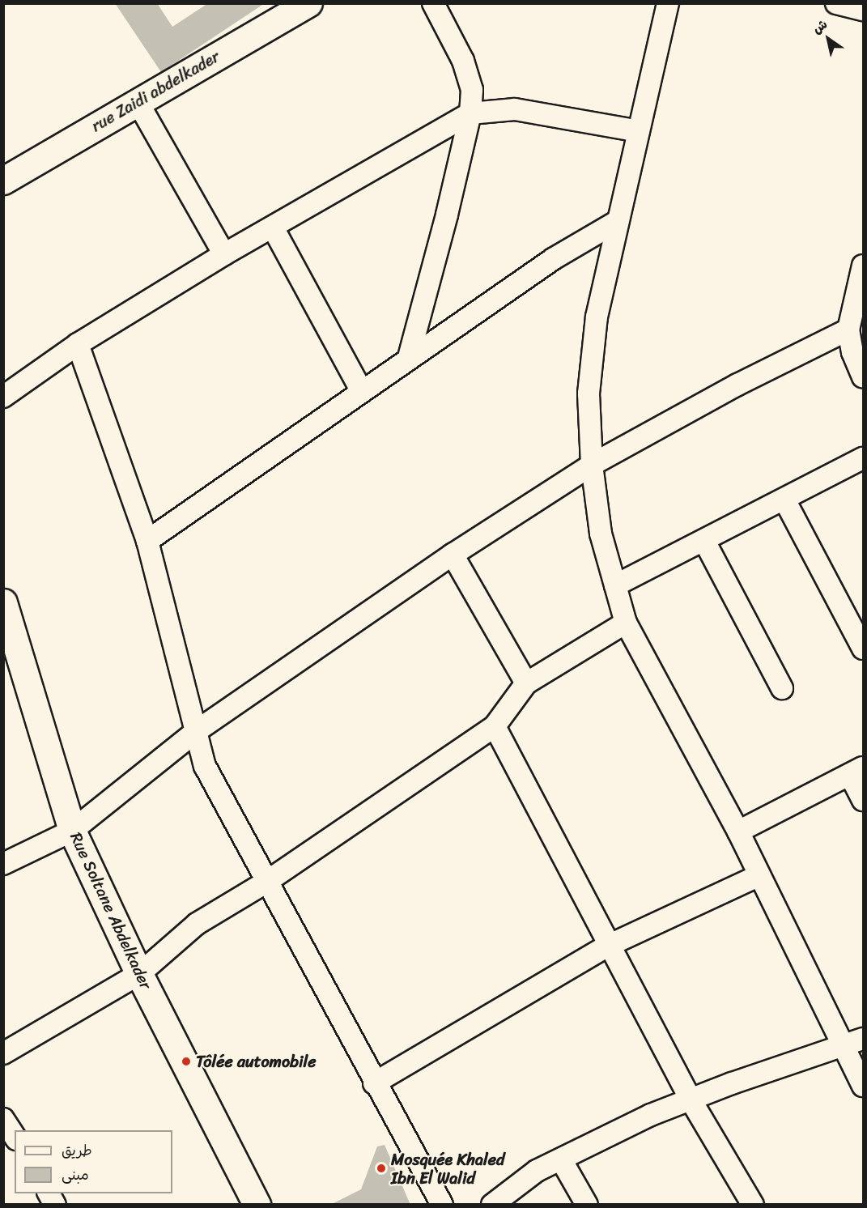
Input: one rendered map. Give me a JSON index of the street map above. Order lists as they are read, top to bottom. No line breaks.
{"streets":{"main road":["rue Zaidi abdelkader","Rue Soltane Abdelkader"]},"places":["Tôlée automobile","Mosquée Khaled Ibn El Walid"],"legend":["طريق","مبنى"],"north":"top left"}
